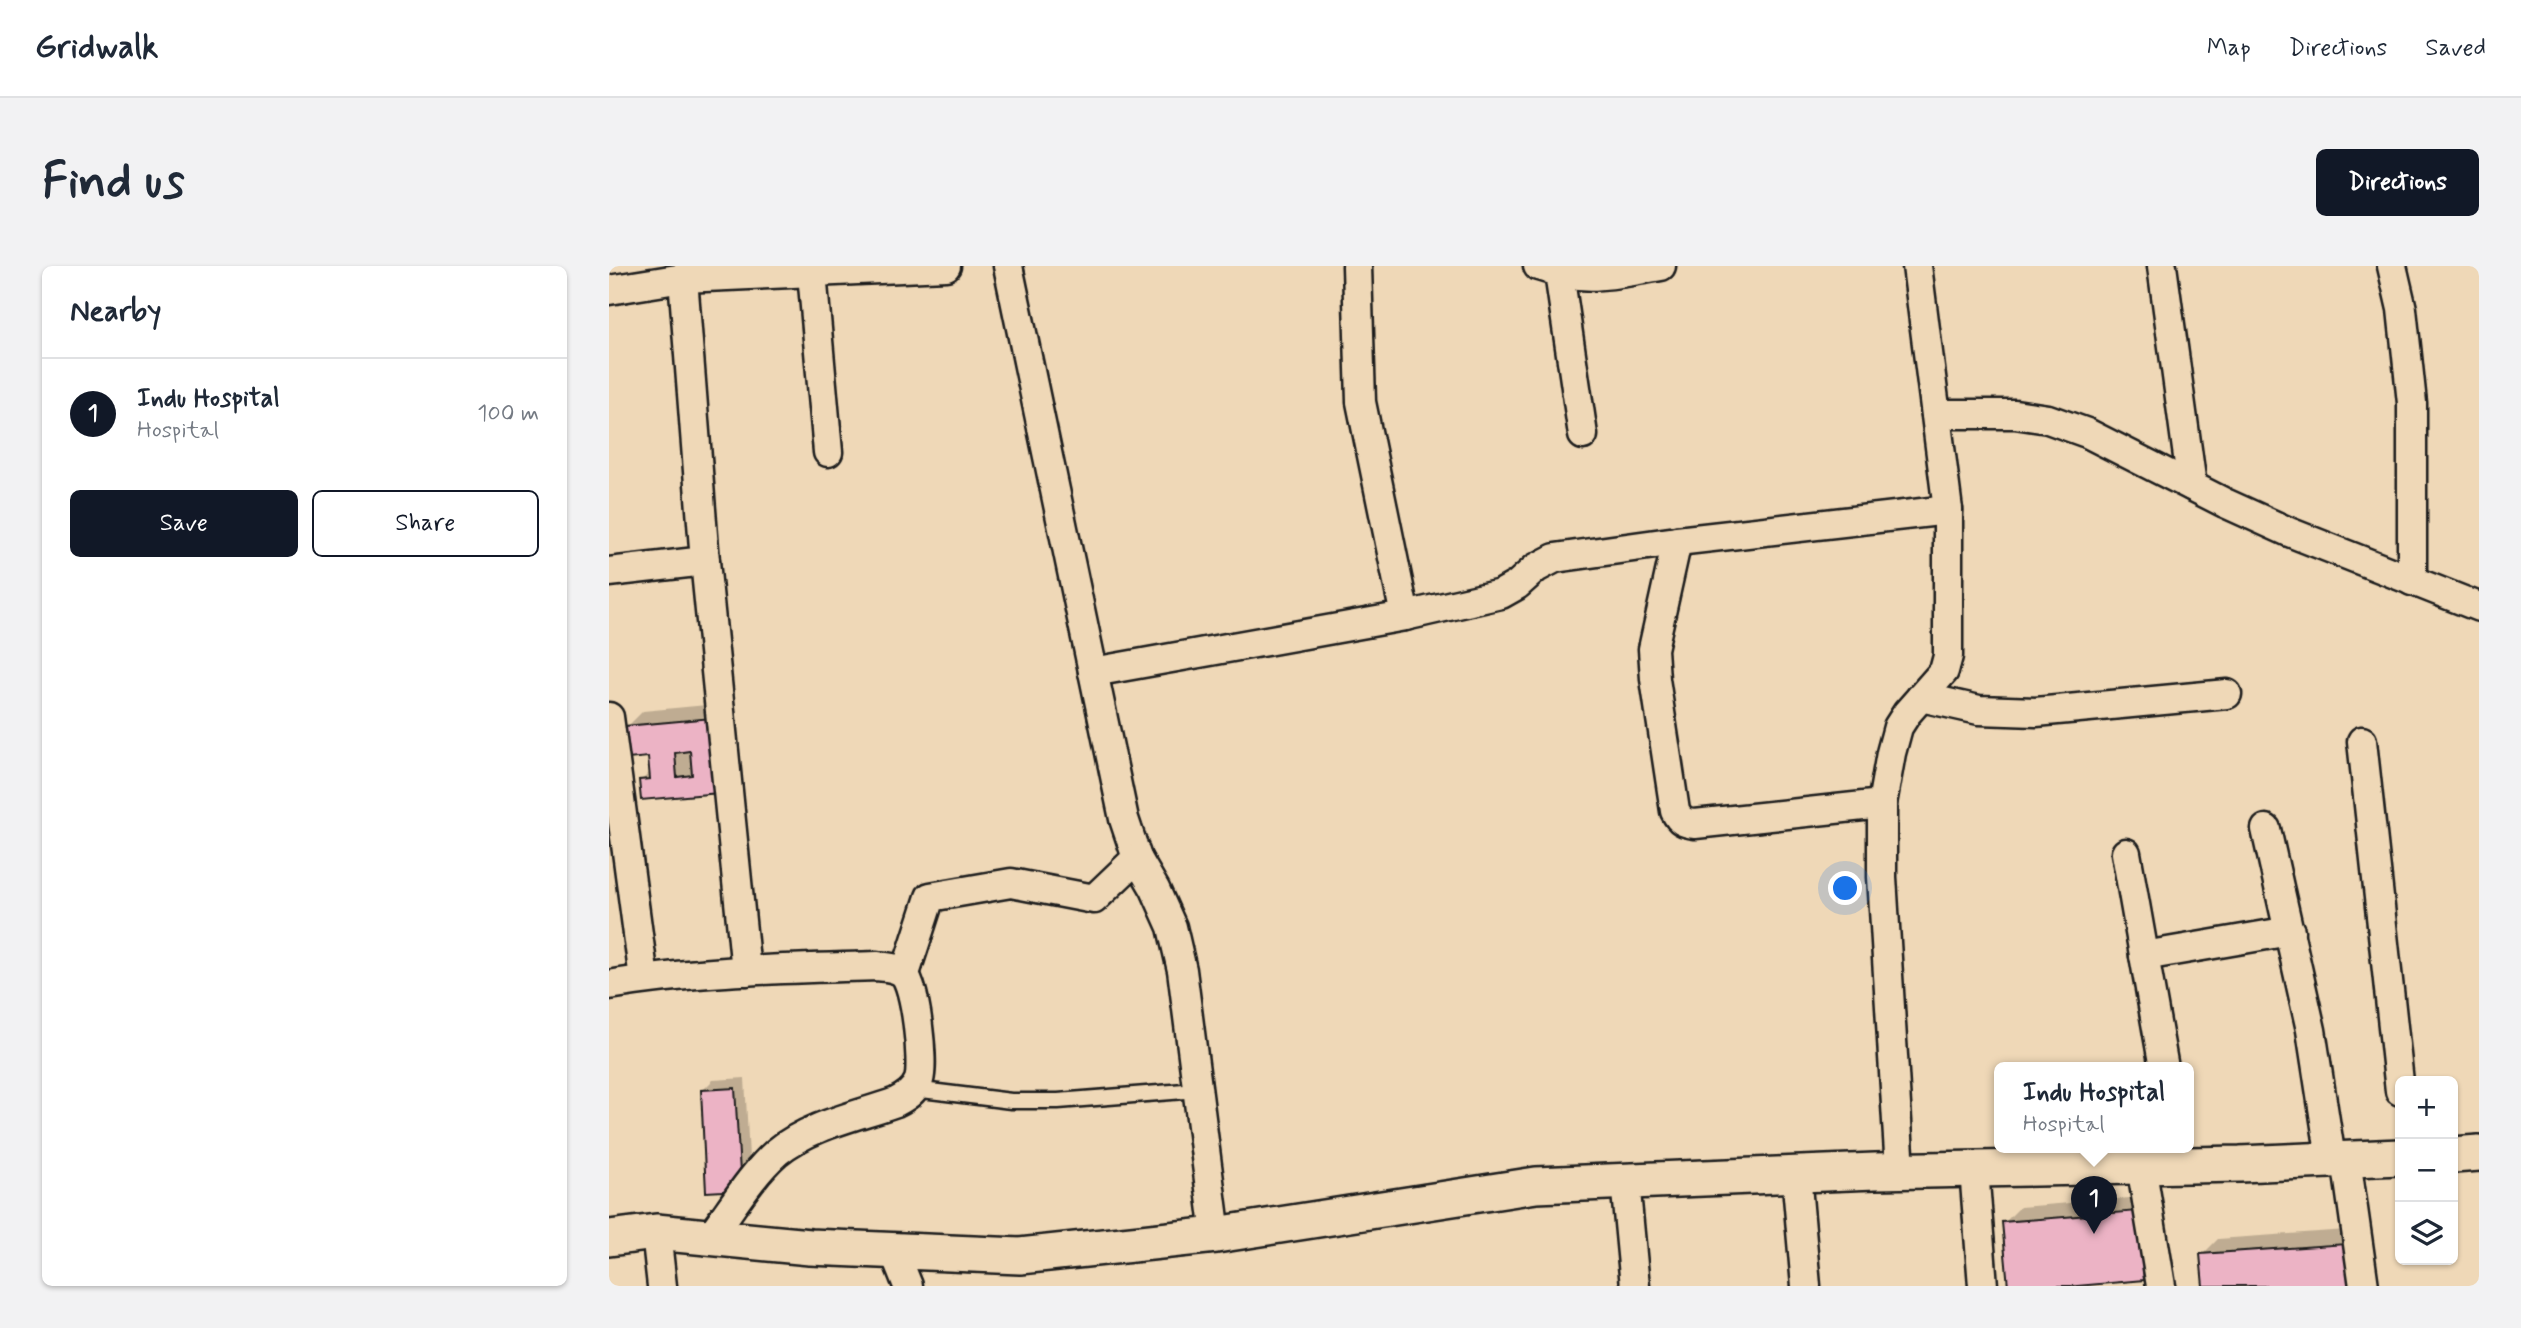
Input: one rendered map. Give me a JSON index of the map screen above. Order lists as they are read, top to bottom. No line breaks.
{"page":{"header":"Gridwalk","nav":["Map","Directions","Saved"],"buttons":["Directions",["Save","Share"]],"title":"Find us","heading":"Nearby","list":[{"mark":"1","name":"Indu Hospital","note":"Hospital","value":"100 m"}],"popup":["Indu Hospital","Hospital"],"map_buttons":["+","−"],"pins":"1"}}
